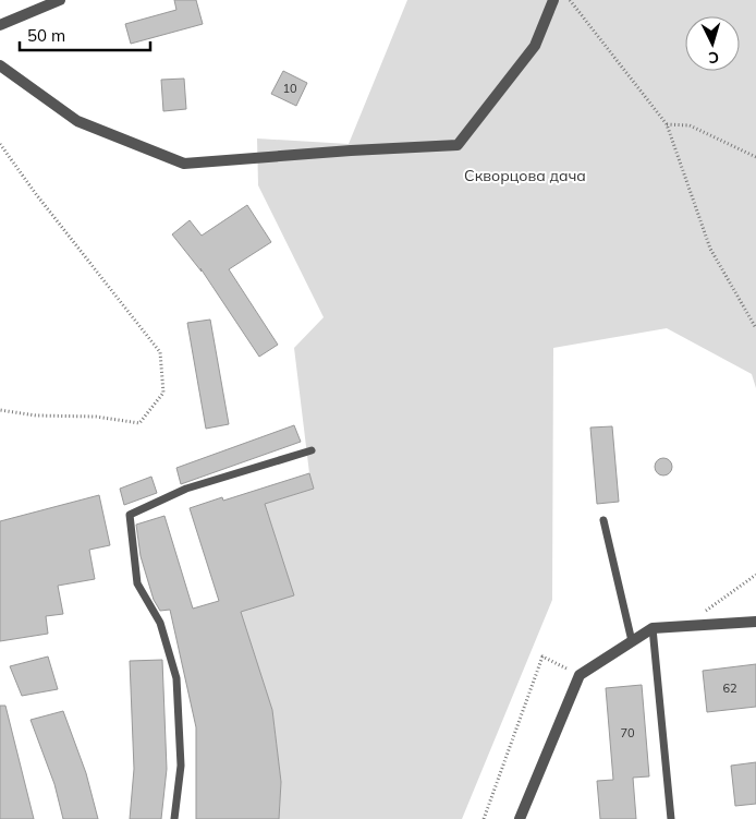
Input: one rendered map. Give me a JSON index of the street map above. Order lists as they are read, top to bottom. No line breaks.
{"parks":["Скворцова дача"],"house_numbers":["10","62","70"],"scale_bar":"50 m","north":"bottom"}
